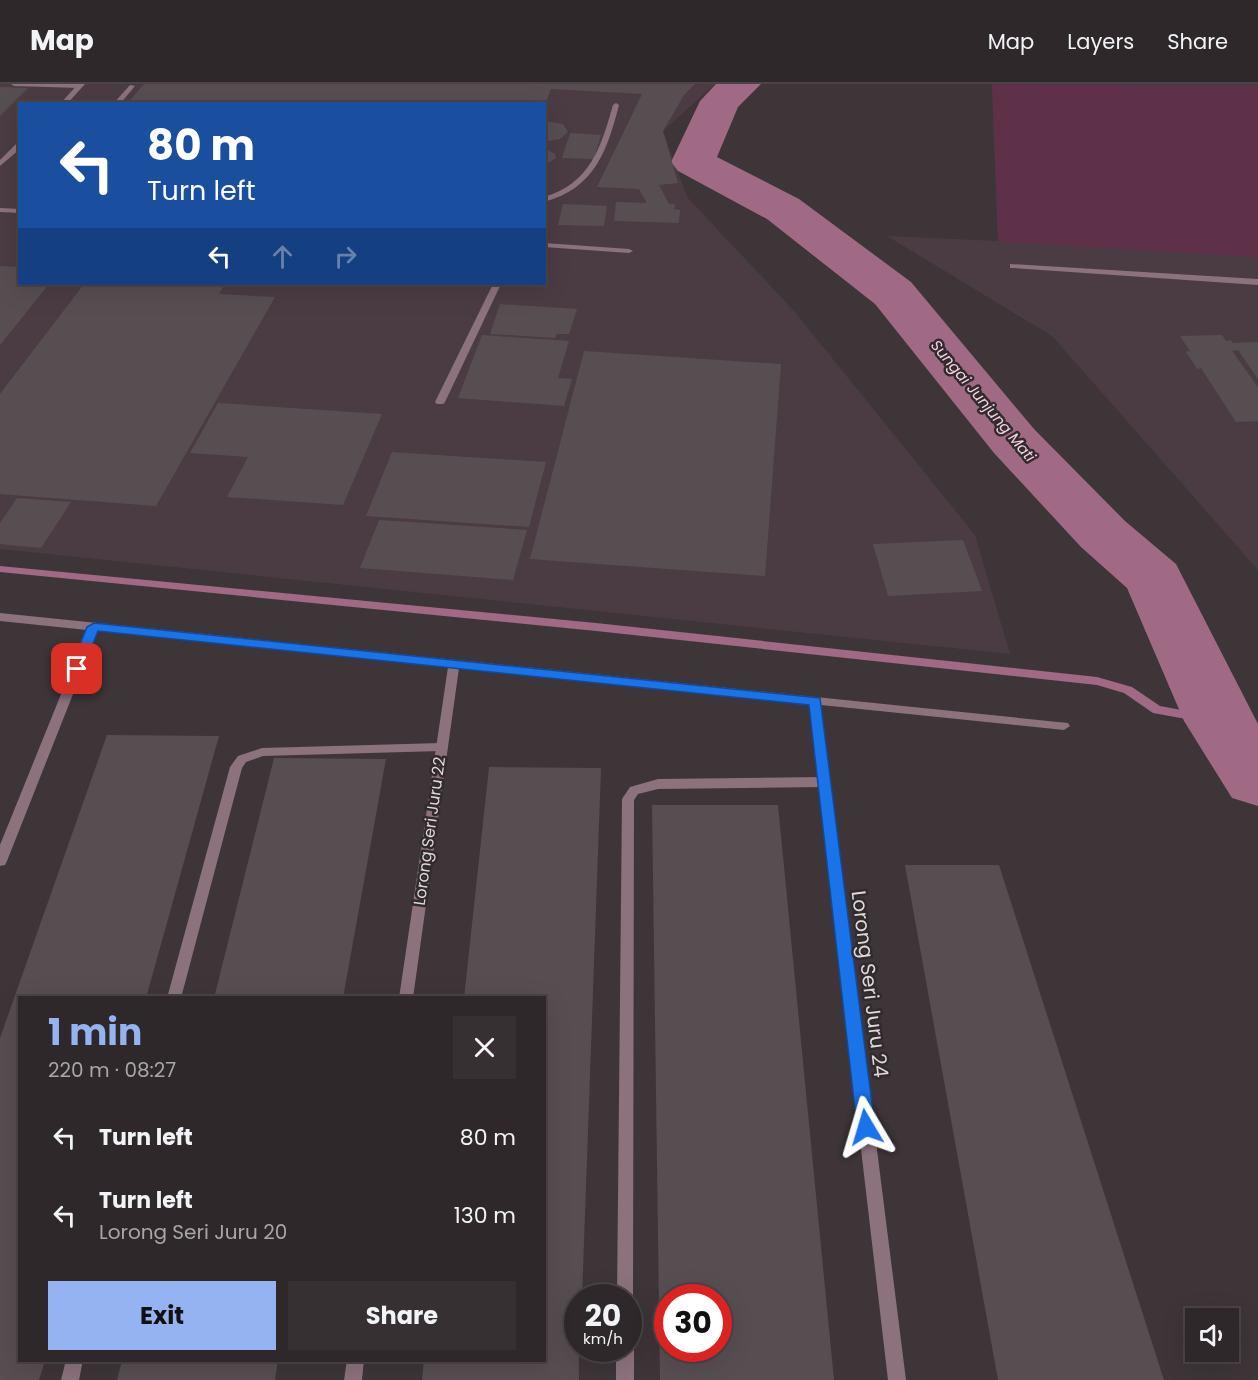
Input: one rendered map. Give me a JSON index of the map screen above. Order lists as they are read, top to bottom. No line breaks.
{"streets":{"street":["Lorong Seri Juru 22","Lorong Seri Juru 24"]},"water":["Sungai Junjung Mati"],"page":{"header":"Map","nav":["Map","Layers","Share"],"turn":["80 m","Turn left"],"heading":["1 min","220 m · 08:27"],"list":[{"name":"Turn left","value":"80 m"},{"name":"Turn left","note":"Lorong Seri Juru 20","value":"130 m"}],"buttons":["Exit","Share"],"speed":"20 km/h","limit":"30"}}
